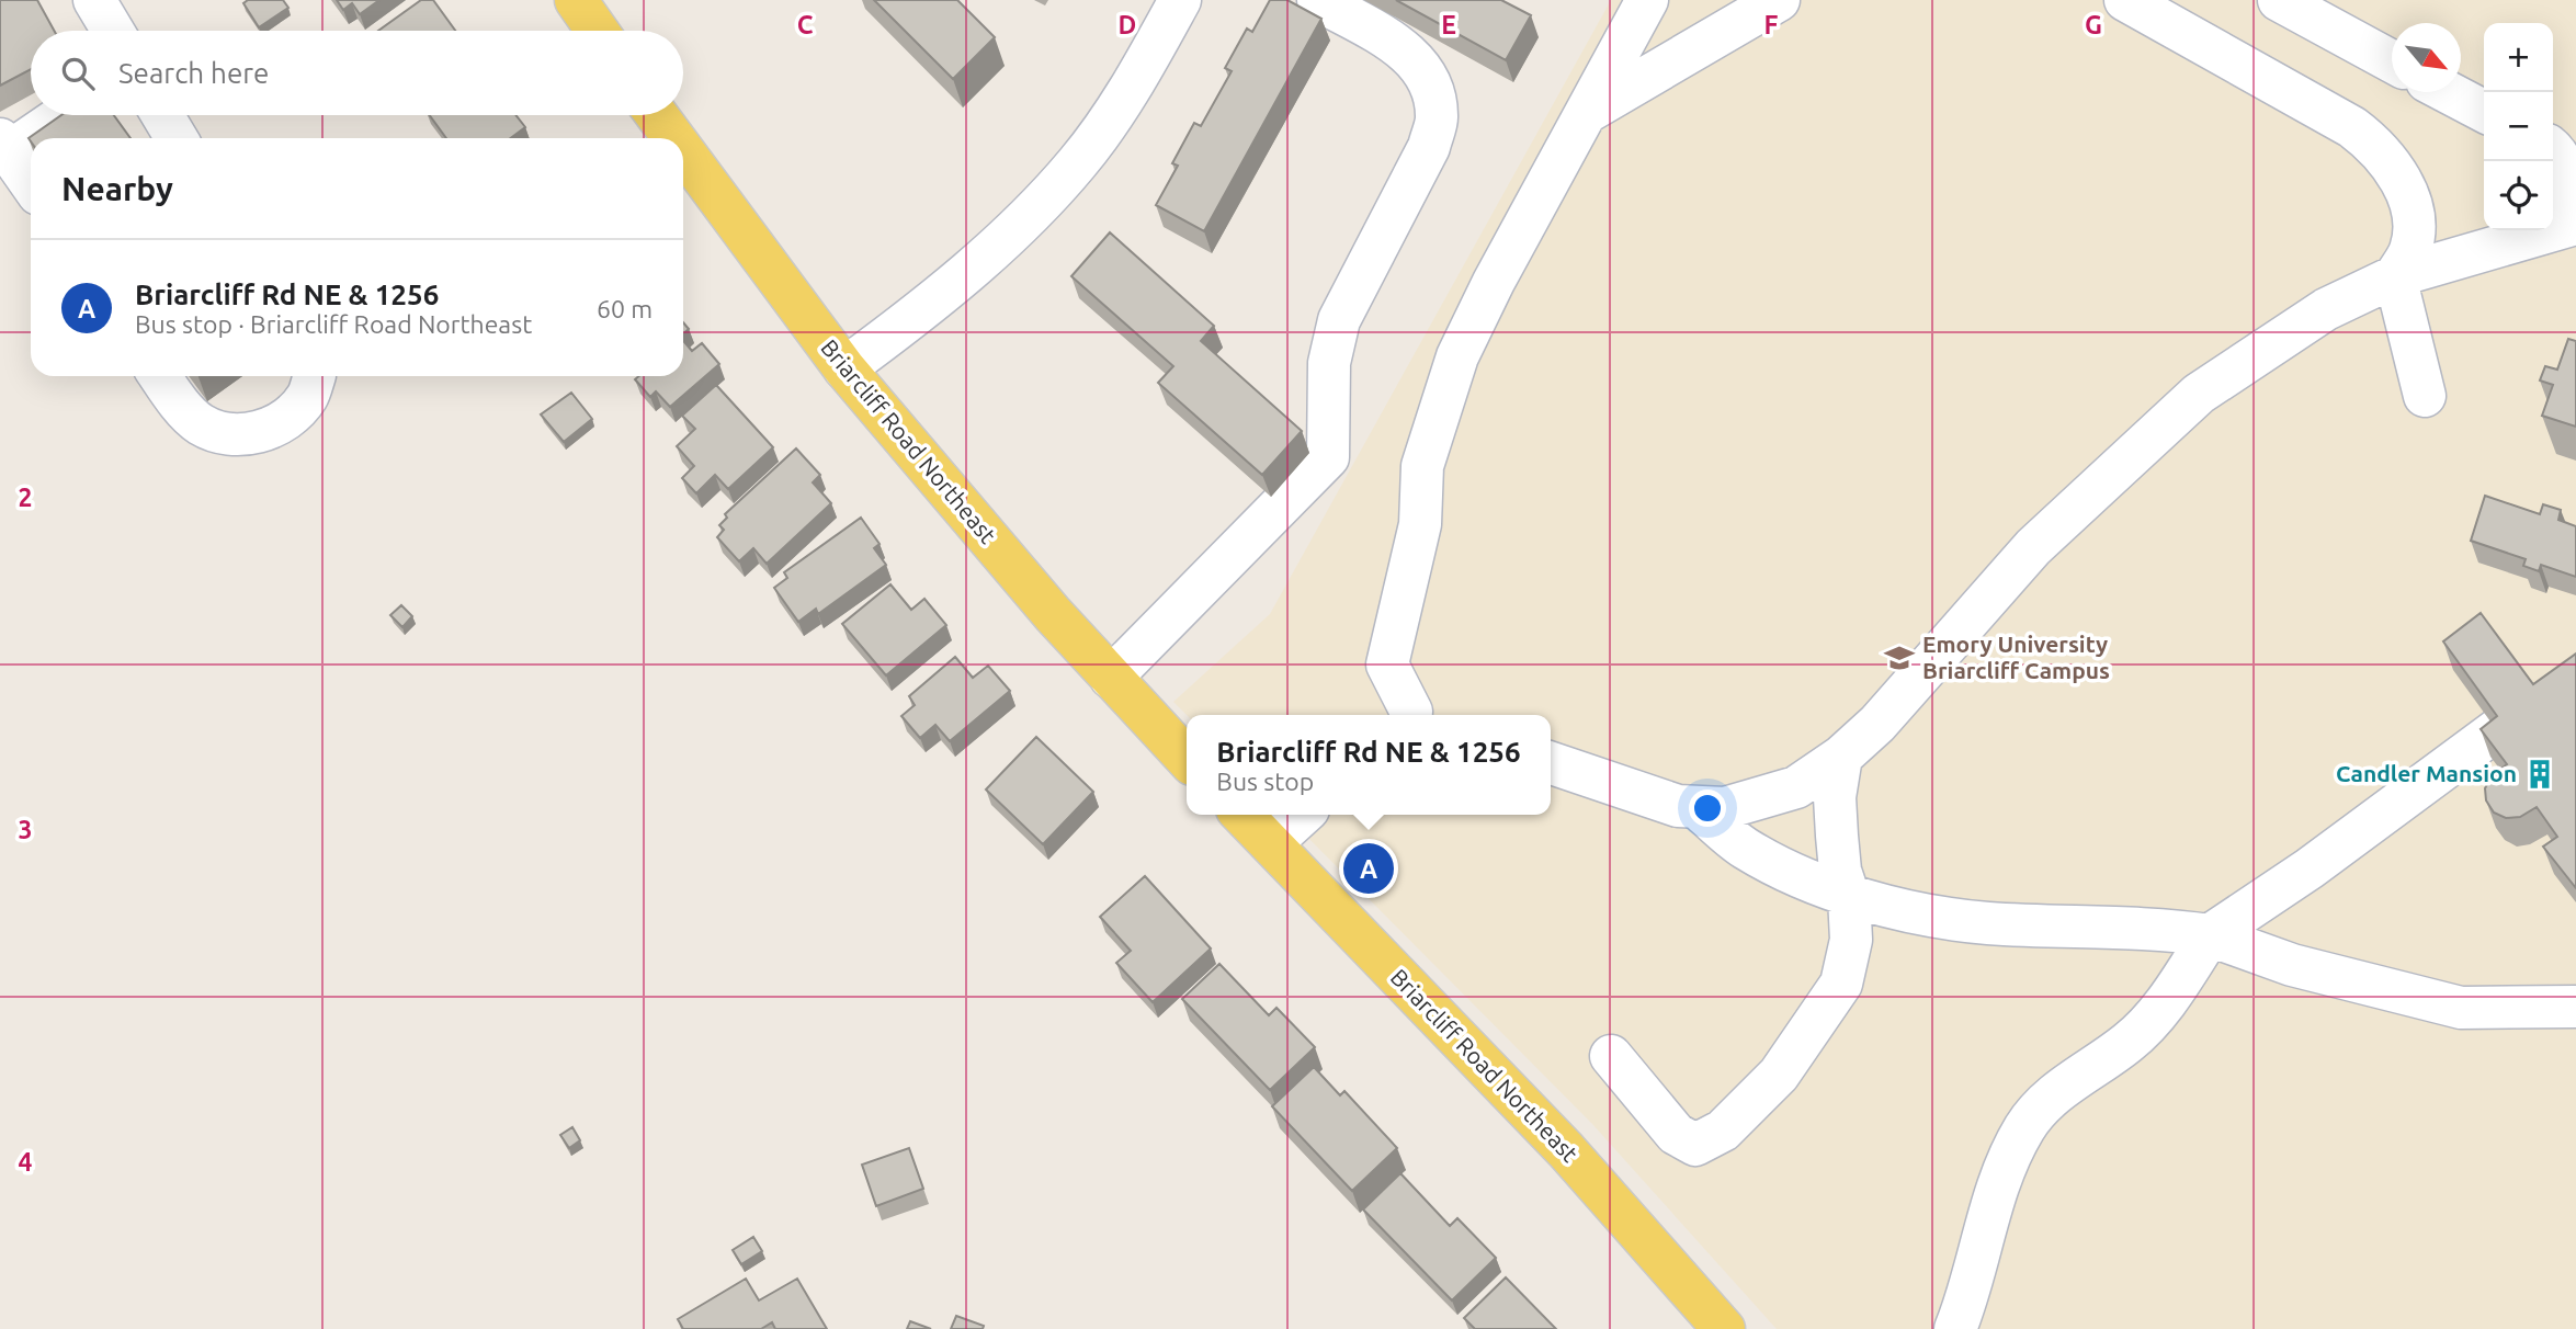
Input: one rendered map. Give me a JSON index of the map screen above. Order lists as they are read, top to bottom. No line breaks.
{"streets":{"main road":["Briarcliff Road Northeast"]},"places":{"school or university":["Emory University Briarcliff Campus"],"building":["Candler Mansion"]},"north":"bottom right","page":{"map_buttons":["+","−"],"search":"Search here","heading":"Nearby","list":[{"mark":"A","name":"Briarcliff Rd NE & 1256","note":"Bus stop · Briarcliff Road Northeast","value":"60 m"}],"popup":["Briarcliff Rd NE & 1256","Bus stop"],"pins":"A"},"grid":{"columns":["C","D","E","F","G"],"rows":["2","3","4"]}}
